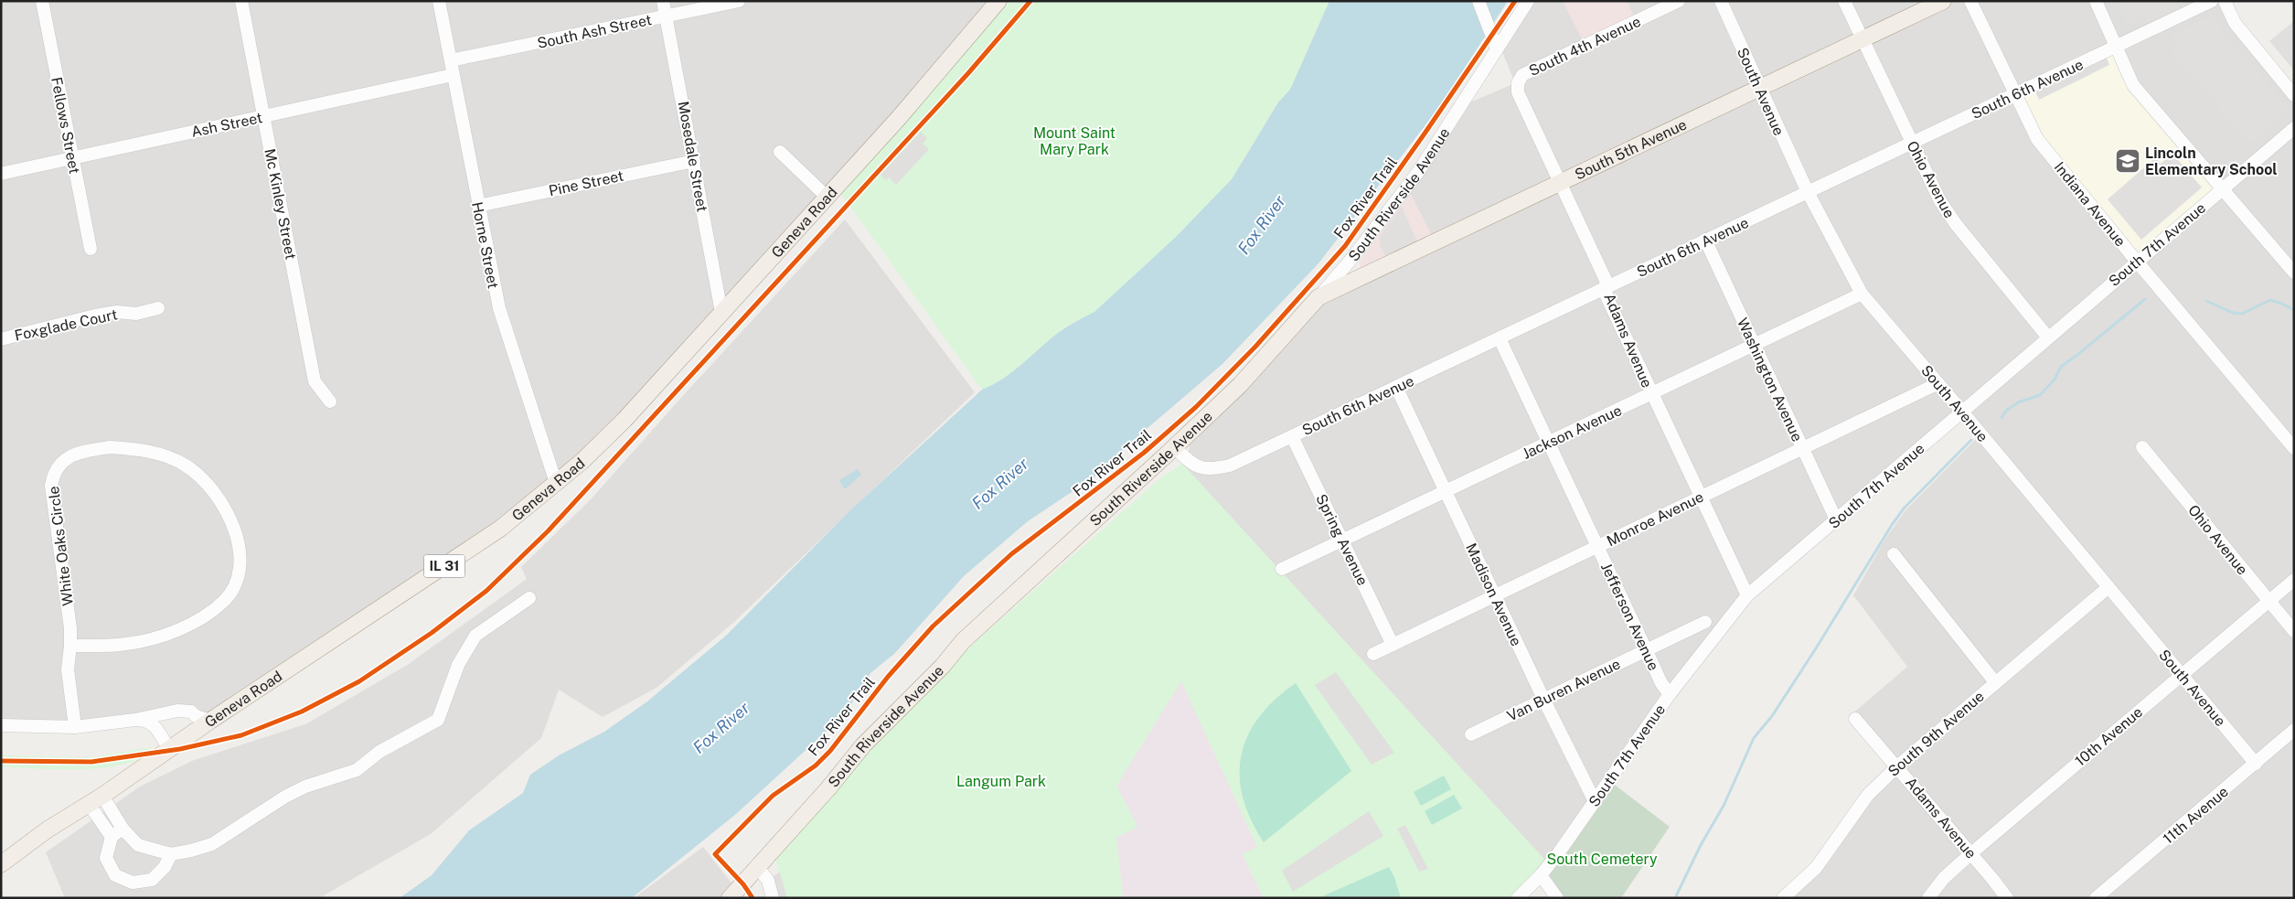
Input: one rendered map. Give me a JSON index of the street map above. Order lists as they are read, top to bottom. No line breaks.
{"streets":{"main road":["South 5th Avenue","South Riverside Avenue","Geneva Road","IL 31"],"street":["South Ash Street","South 4th Avenue","South 6th Avenue","South Avenue","Ash Street","Fellows Street","Mosedale Street","Ohio Avenue","Pine Street","Mc Kinley Street","Indiana Avenue","South 7th Avenue","Horne Street","Foxglade Court","Adams Avenue","Washington Avenue","Jackson Avenue","Monroe Avenue","Spring Avenue","White Oaks Circle","Madison Avenue","Jefferson Avenue","Van Buren Avenue","South 9th Avenue","10th Avenue","11th Avenue"],"cycle path":["Fox River Trail"]},"crossings":[["South Ash Street","Mosedale Street"],["South Ash Street","Horne Street"],["South 4th Avenue","Adams Avenue"],["South 6th Avenue","South Avenue"],["South 6th Avenue","Ohio Avenue"],["South 6th Avenue","South Riverside Avenue"],["South 6th Avenue","Indiana Avenue"],["South 6th Avenue","Adams Avenue"],["South 6th Avenue","Washington Avenue"],["South 6th Avenue","Spring Avenue"],["South 6th Avenue","Madison Avenue"],["South 6th Avenue","Jefferson Avenue"],["South Avenue","South 5th Avenue"],["South Avenue","South 7th Avenue"],["South Avenue","Jackson Avenue"],["South Avenue","Monroe Avenue"],["South Avenue","South 9th Avenue"],["South Avenue","10th Avenue"],["South Avenue","11th Avenue"],["Ash Street","Fellows Street"],["Ash Street","Mc Kinley Street"],["Ash Street","Horne Street"],["South 5th Avenue","Ohio Avenue"],["South 5th Avenue","South Riverside Avenue"],["South 5th Avenue","Adams Avenue"],["Mosedale Street","Pine Street"],["Mosedale Street","Geneva Road"],["Ohio Avenue","South 7th Avenue"],["Ohio Avenue","10th Avenue"],["Pine Street","Horne Street"],["Indiana Avenue","South 7th Avenue"],["Geneva Road","Horne Street"],["South 7th Avenue","Adams Avenue"],["South 7th Avenue","Washington Avenue"],["South 7th Avenue","Madison Avenue"],["South 7th Avenue","Jefferson Avenue"],["Adams Avenue","Jackson Avenue"],["Adams Avenue","Monroe Avenue"],["Adams Avenue","South 9th Avenue"],["Adams Avenue","10th Avenue"],["Washington Avenue","Jackson Avenue"],["Washington Avenue","Monroe Avenue"],["Jackson Avenue","Spring Avenue"],["Jackson Avenue","Madison Avenue"],["Jackson Avenue","Jefferson Avenue"],["Monroe Avenue","Spring Avenue"],["Monroe Avenue","Madison Avenue"],["Monroe Avenue","Jefferson Avenue"],["Madison Avenue","Van Buren Avenue"],["Jefferson Avenue","Van Buren Avenue"]],"water":["Fox River"],"parks":["Mount Saint Mary Park","Langum Park","South Cemetery"],"places":{"school or university":["Lincoln Elementary School"]}}
